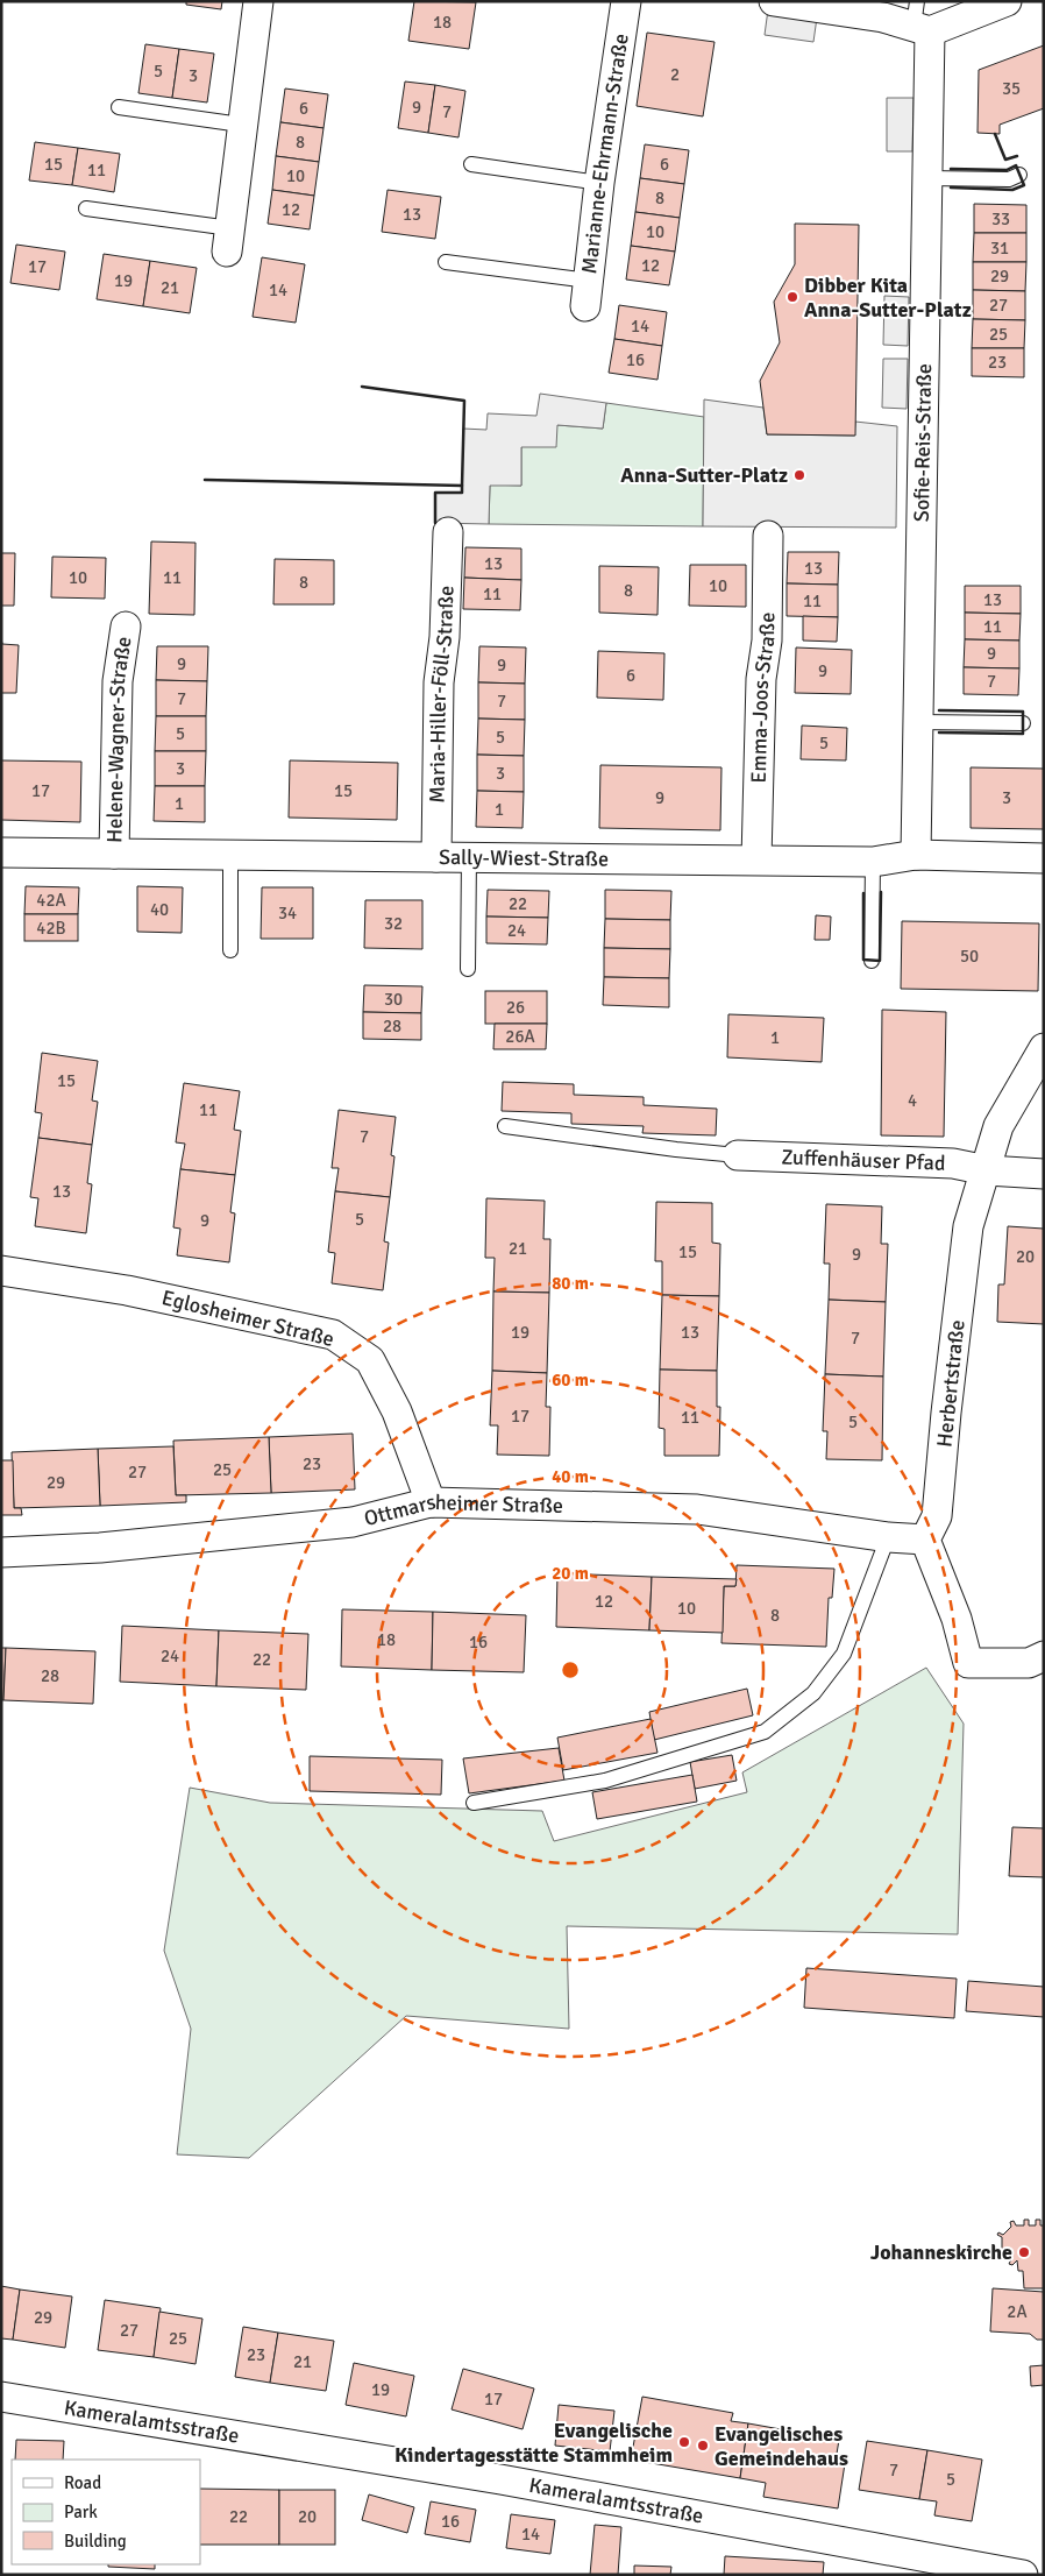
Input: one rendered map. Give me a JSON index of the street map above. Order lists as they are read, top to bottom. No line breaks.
{"streets":{"street":["Marianne-Ehrmann-Straße","Sofie-Reis-Straße","Maria-Hiller-Föll-Straße","Emma-Joos-Straße","Helene-Wagner-Straße","Sally-Wiest-Straße","Zuffenhäuser Pfad","Eglosheimer Straße","Herbertstraße","Ottmarsheimer Straße","Kameralamtsstraße"]},"crossings":[["Sofie-Reis-Straße","Sally-Wiest-Straße"],["Maria-Hiller-Föll-Straße","Sally-Wiest-Straße"],["Emma-Joos-Straße","Sally-Wiest-Straße"],["Helene-Wagner-Straße","Sally-Wiest-Straße"],["Zuffenhäuser Pfad","Herbertstraße"],["Eglosheimer Straße","Ottmarsheimer Straße"],["Herbertstraße","Ottmarsheimer Straße"]],"places":["Dibber Kita Anna-Sutter-Platz","Anna-Sutter-Platz","Johanneskirche","Evangelische Kindertagesstätte Stammheim","Evangelisches Gemeindehaus"],"house_numbers":["18","5","2","3","35","9","6","7","8","15","6","11","10","8","12","13","33","10","31","12","17","29","19","21","14","27","14","25","16","23","13","13","10","11","8","10","8","11","13","11","11","9","9","9","9","6","7","7","7","5","5","5","3","3","17","15","9","3","1","1","42A","22","40","34","32","42B","24","50","30","26","28","26A","1","15","4","11","7","13","5","9","21","15","9","20","19","13","7","17","11","5","23","25","27","29","12","10","8","18","16","24","22","28","2A","29","27","25","23","21","19","17","7","5","22","20","16","14"],"legend":["Road","Park","Building"],"rings":["80 m","60 m","40 m","20 m"]}
